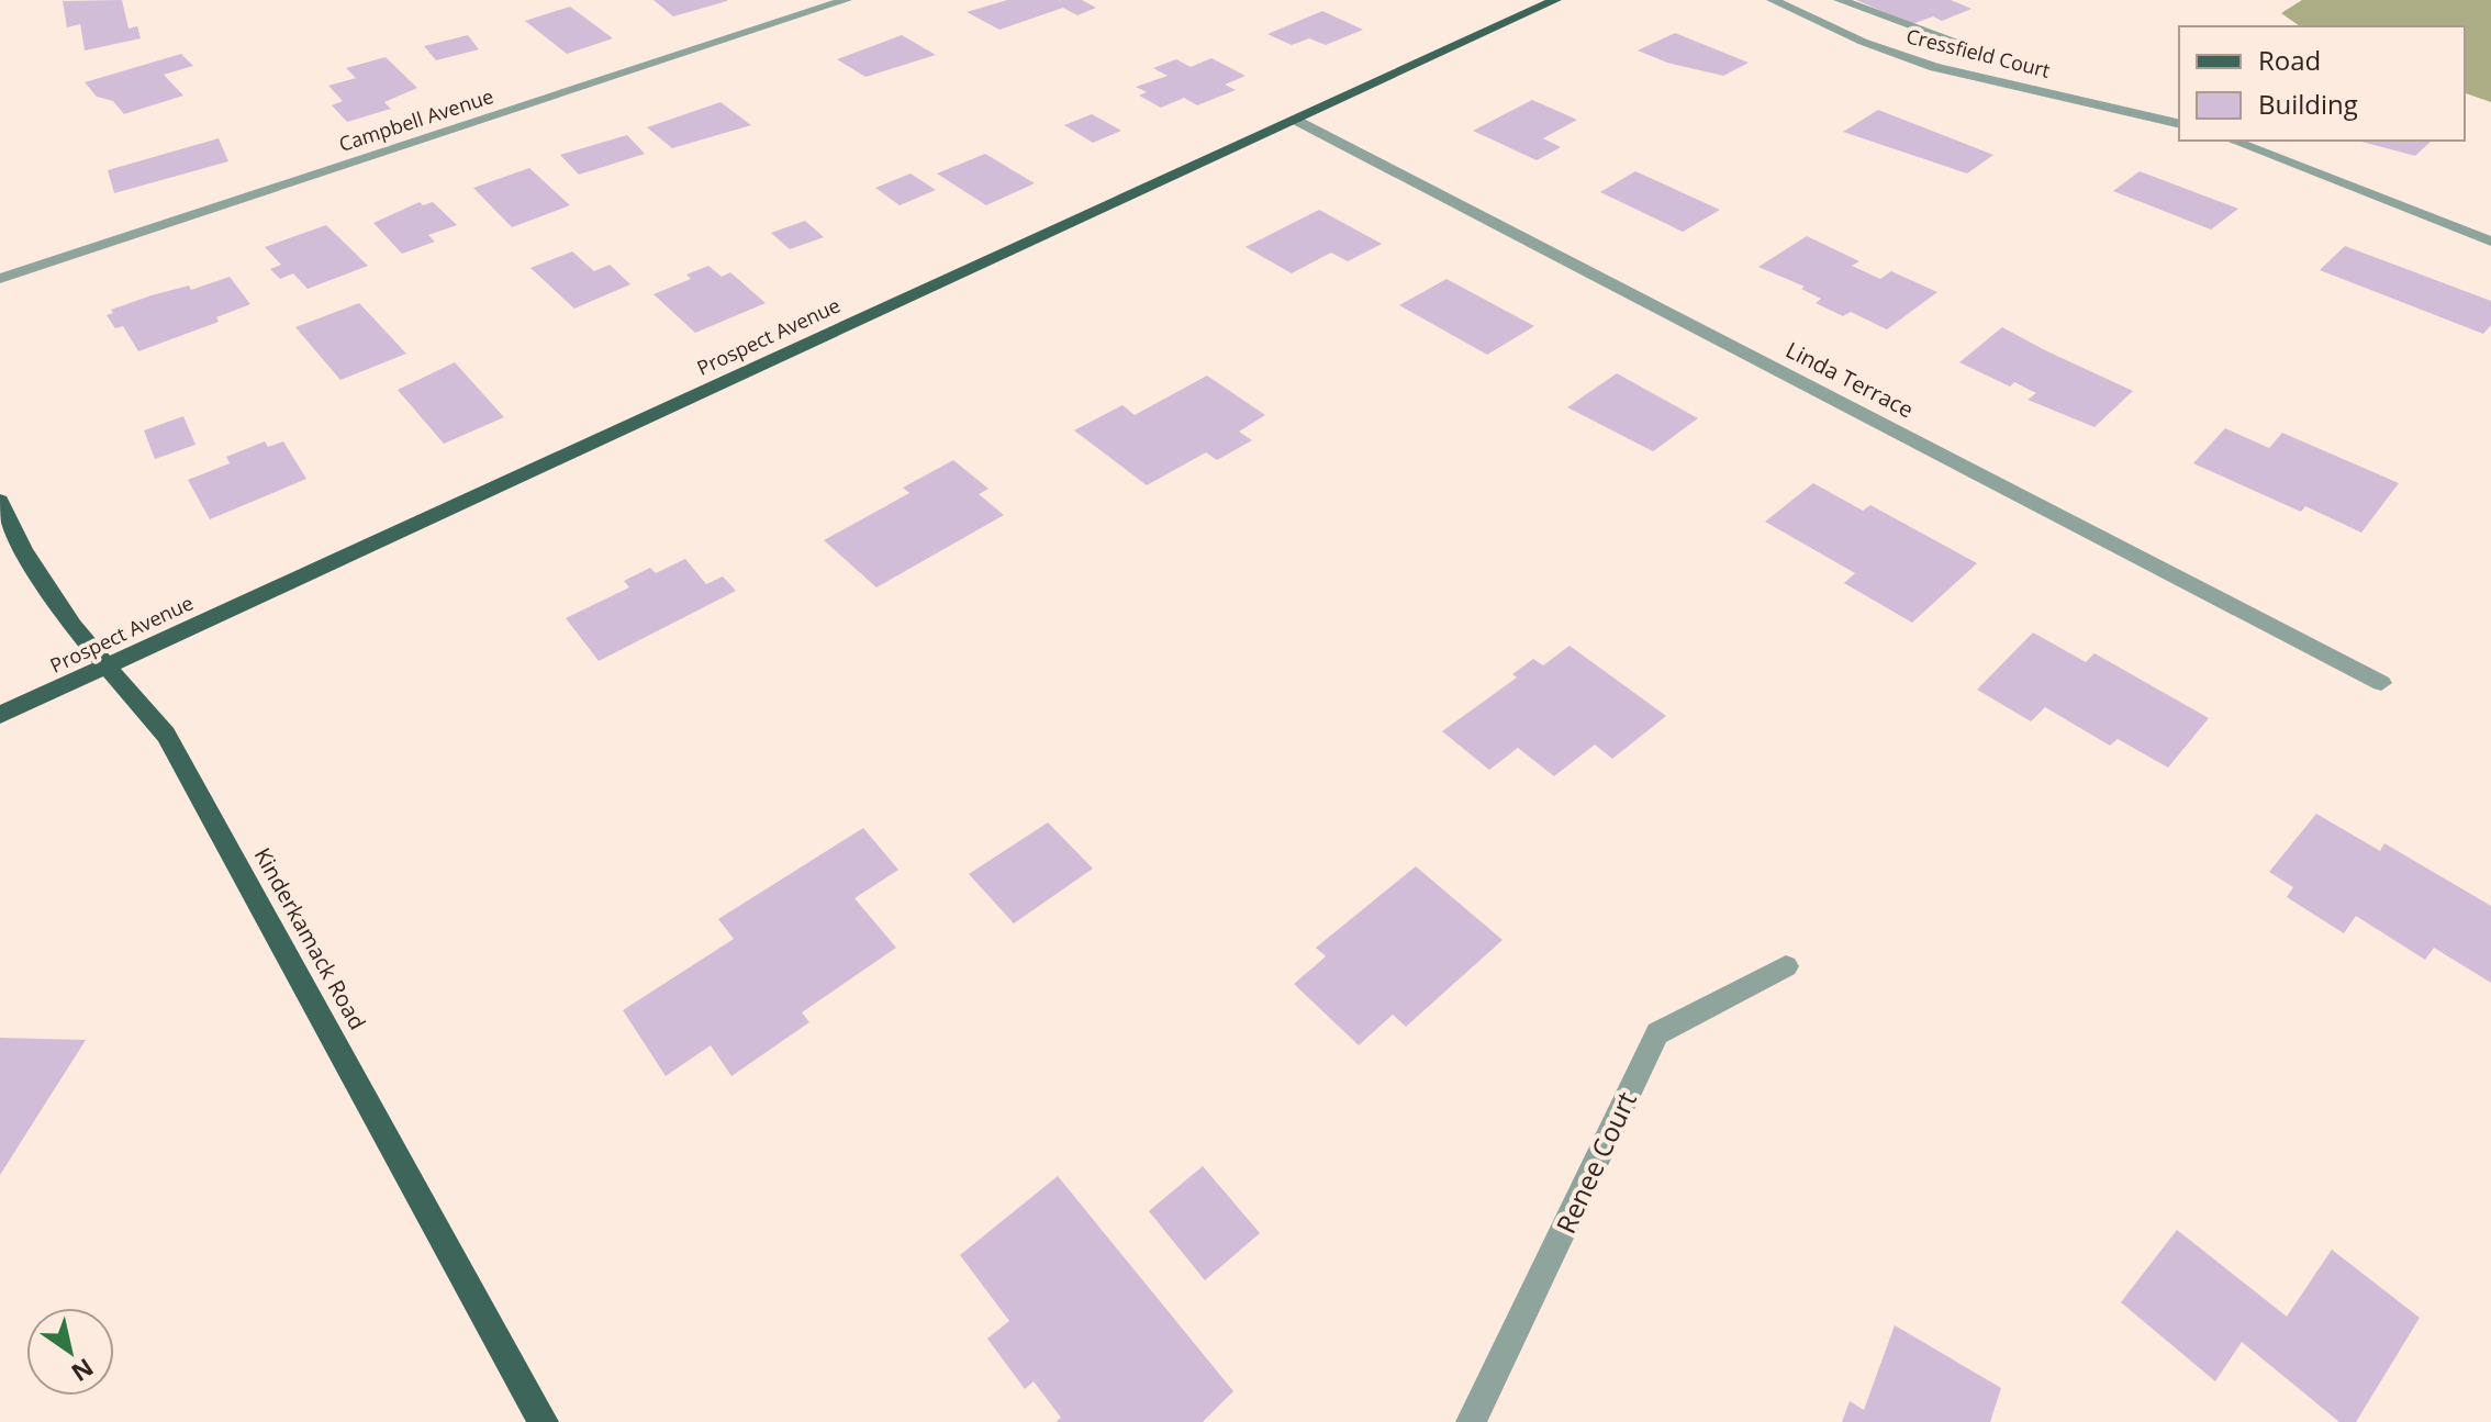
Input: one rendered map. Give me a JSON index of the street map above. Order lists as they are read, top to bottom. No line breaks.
{"streets":{"main road":["Prospect Avenue","Kinderkamack Road"],"street":["Cressfield Court","Campbell Avenue","Linda Terrace","Renee Court"]},"crossings":[["Prospect Avenue","Linda Terrace"],["Prospect Avenue","Kinderkamack Road"]],"legend":["Road","Building"],"north":"bottom right"}
